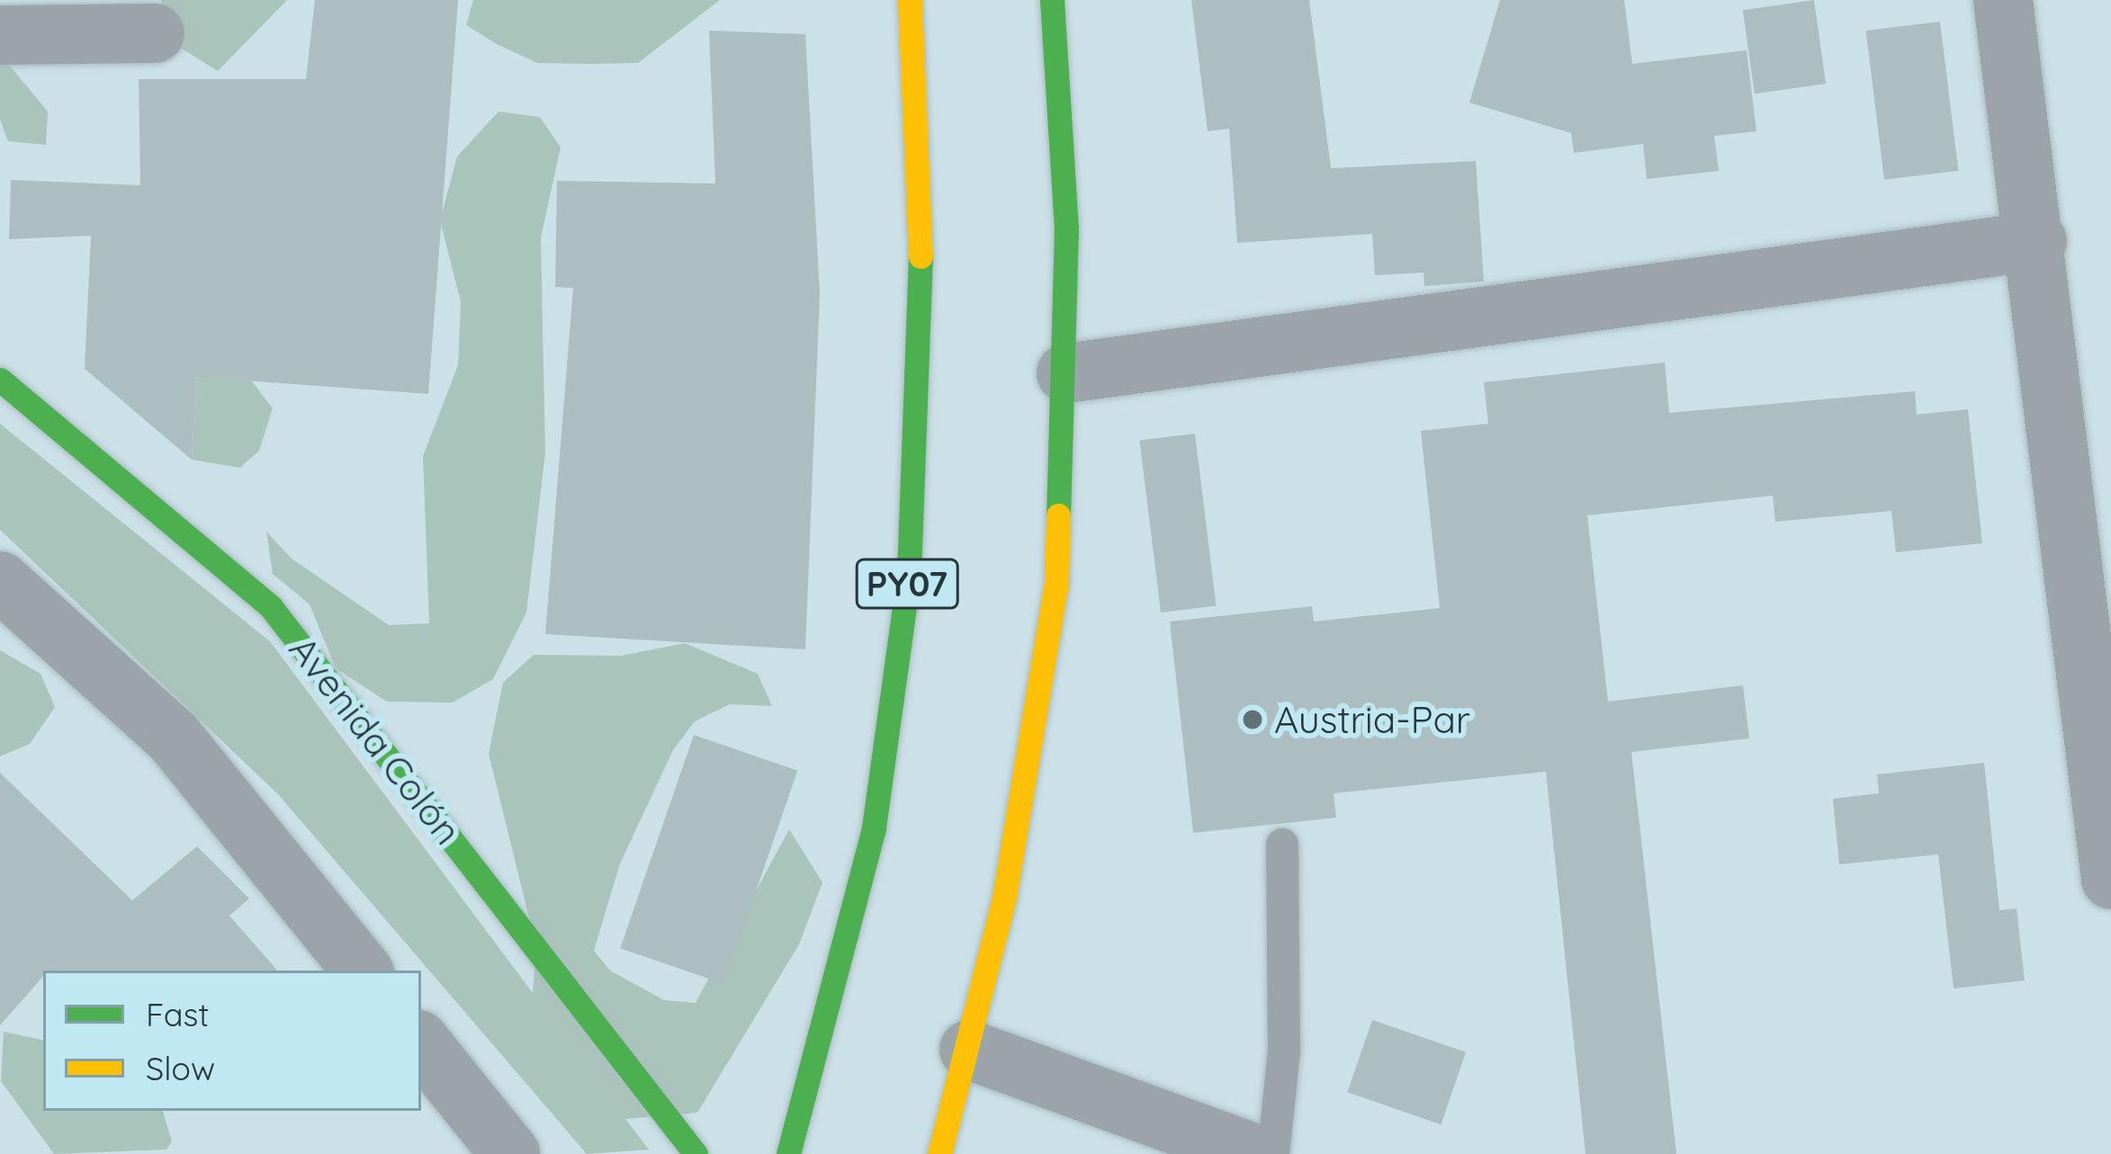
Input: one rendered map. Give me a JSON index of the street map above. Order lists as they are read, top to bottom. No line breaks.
{"streets":{"main road":["PY07","Avenida Colón"]},"places":["Austria-Par"],"legend":["Fast","Slow"]}
